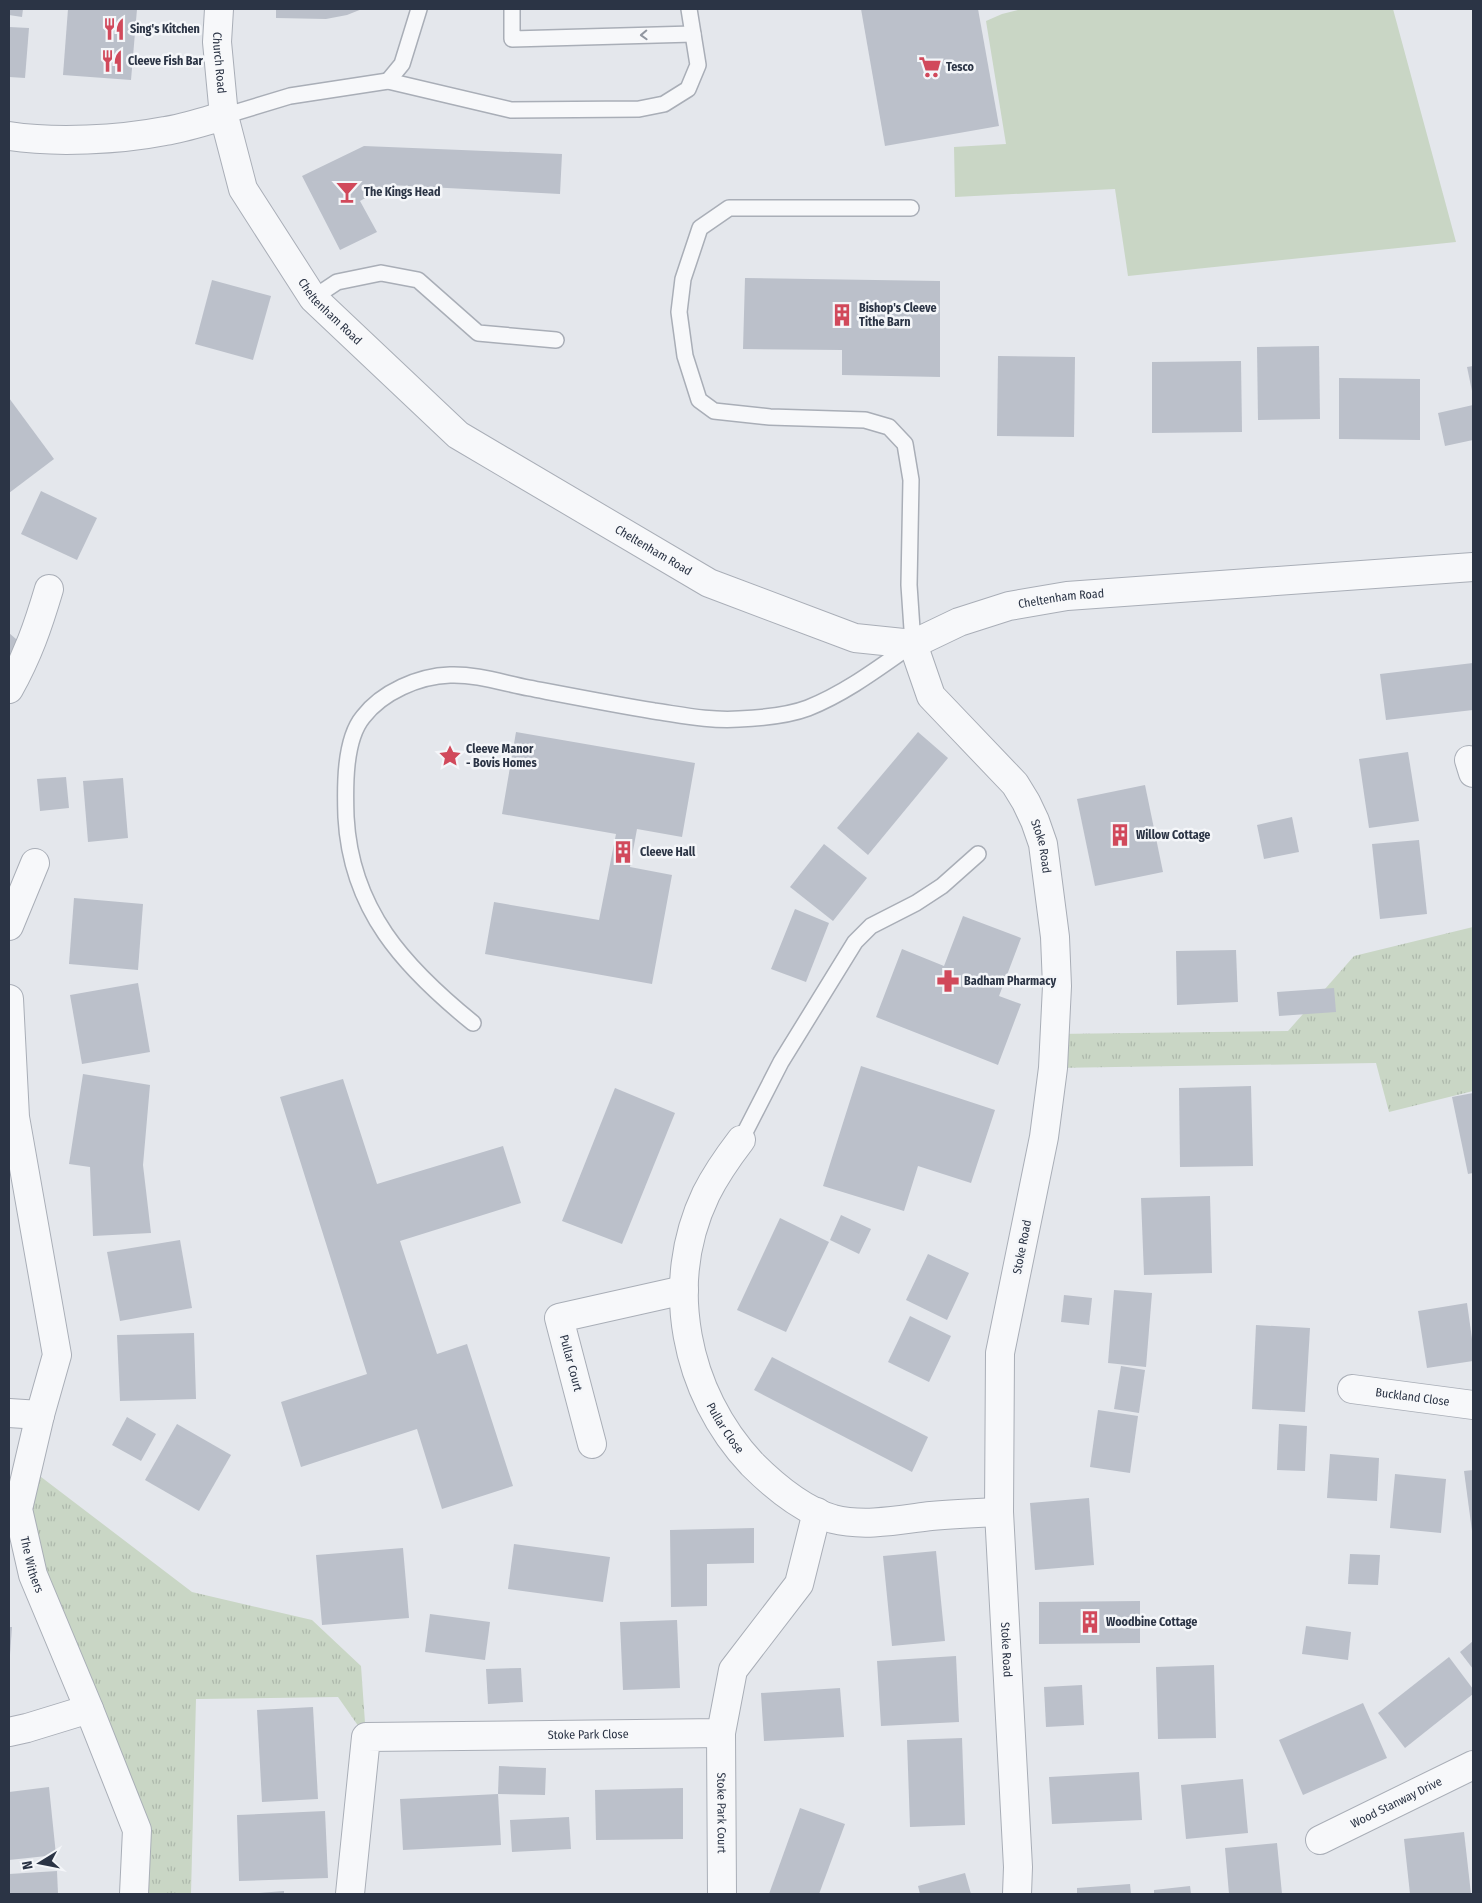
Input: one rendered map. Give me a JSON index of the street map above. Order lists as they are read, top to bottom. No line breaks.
{"streets":{"street":["Church Road","Cheltenham Road","Stoke Road","Pullar Court","Buckland Close","Pullar Close","The Withers","Stoke Park Close","Wood Stanway Drive","Stoke Park Court"]},"crossings":[["Church Road","Cheltenham Road"],["Cheltenham Road","Stoke Road"],["Stoke Road","Pullar Close"],["Pullar Court","Pullar Close"],["Stoke Park Close","Stoke Park Court"]],"places":{"restaurant":["Sing's Kitchen","Cleeve Fish Bar"],"supermarket":["Tesco"],"bar":["The Kings Head"],"building":["Bishop's Cleeve Tithe Barn","Willow Cottage","Cleeve Hall","Woodbine Cottage"],"place":["Cleeve Manor - Bovis Homes"],"pharmacy":["Badham Pharmacy"]},"north":"left"}
